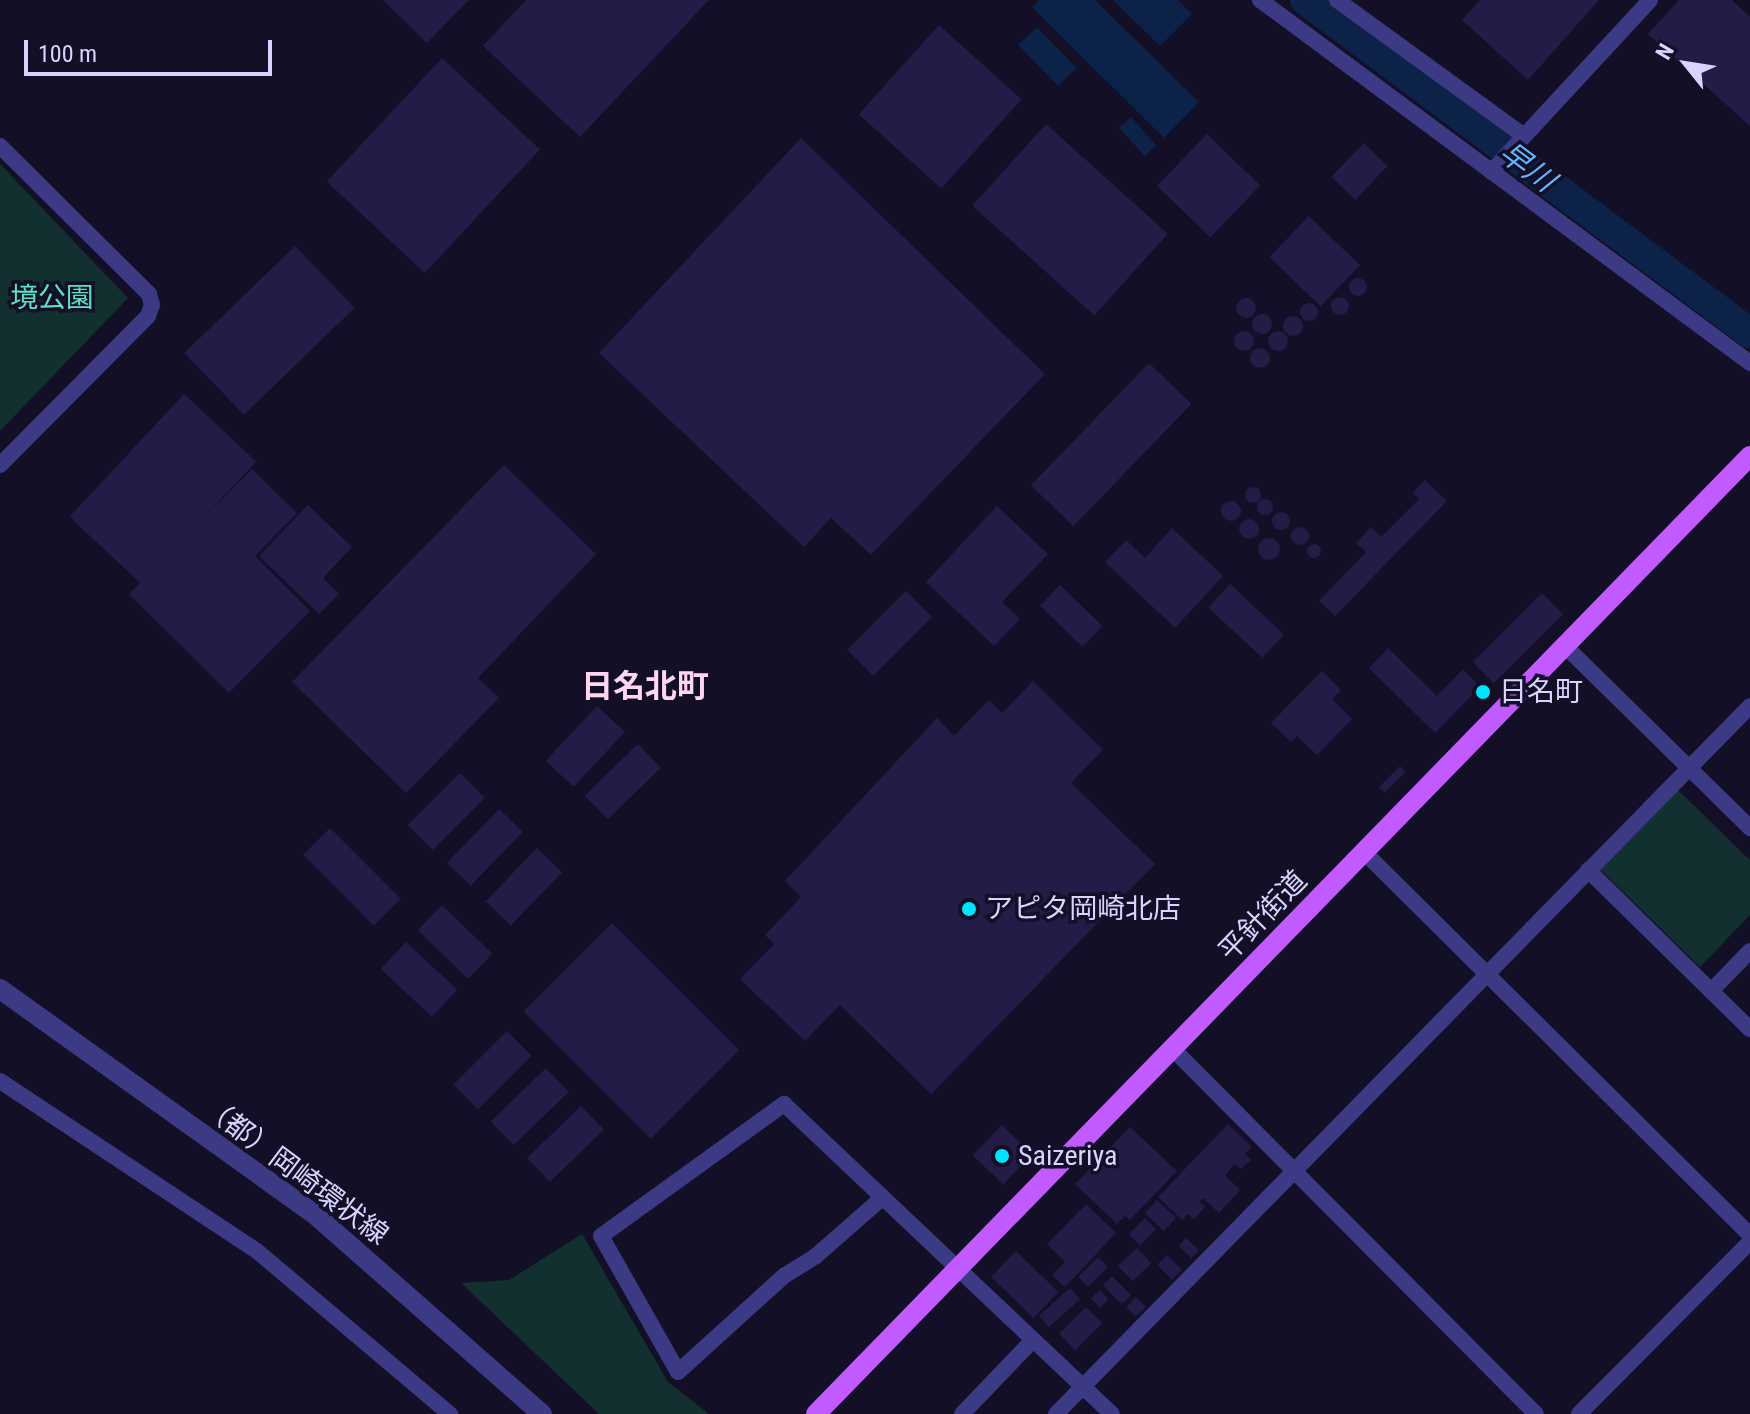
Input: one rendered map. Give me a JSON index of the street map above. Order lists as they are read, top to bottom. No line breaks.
{"streets":{"main road":["平針街道"],"street":["（都）岡崎環状線"]},"districts":["日名北町"],"water":["早川"],"parks":["境公園"],"places":["日名町","アピタ岡崎北店","Saizeriya"],"scale_bar":"100 m","north":"top left"}
